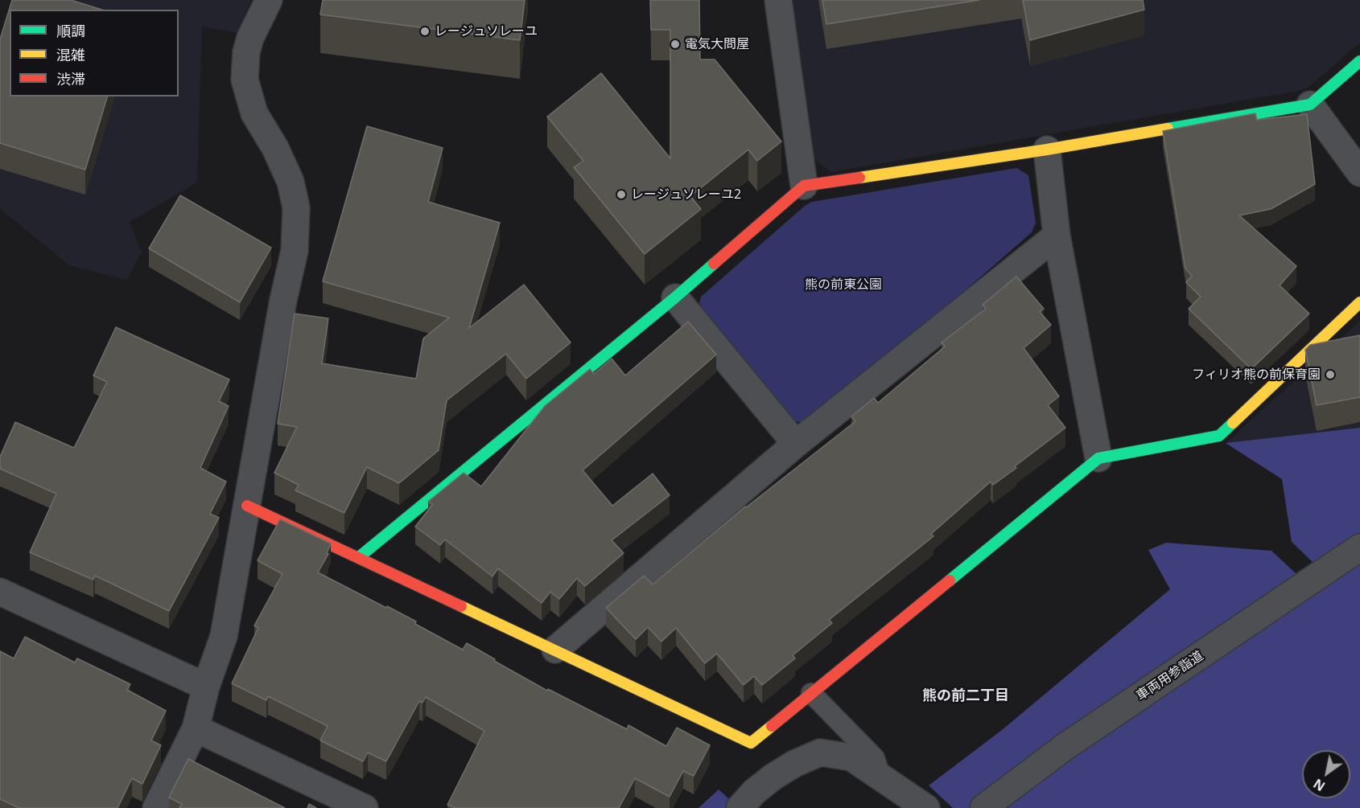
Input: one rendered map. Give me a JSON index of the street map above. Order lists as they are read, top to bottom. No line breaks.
{"streets":{"street":["車両用参詣道"]},"districts":["熊の前二丁目"],"parks":["熊の前東公園"],"places":["レージュソレーユ","電気大問屋","レージュソレーユ2","フィリオ熊の前保育園"],"legend":["順調","混雑","渋滞"],"north":"bottom left"}
